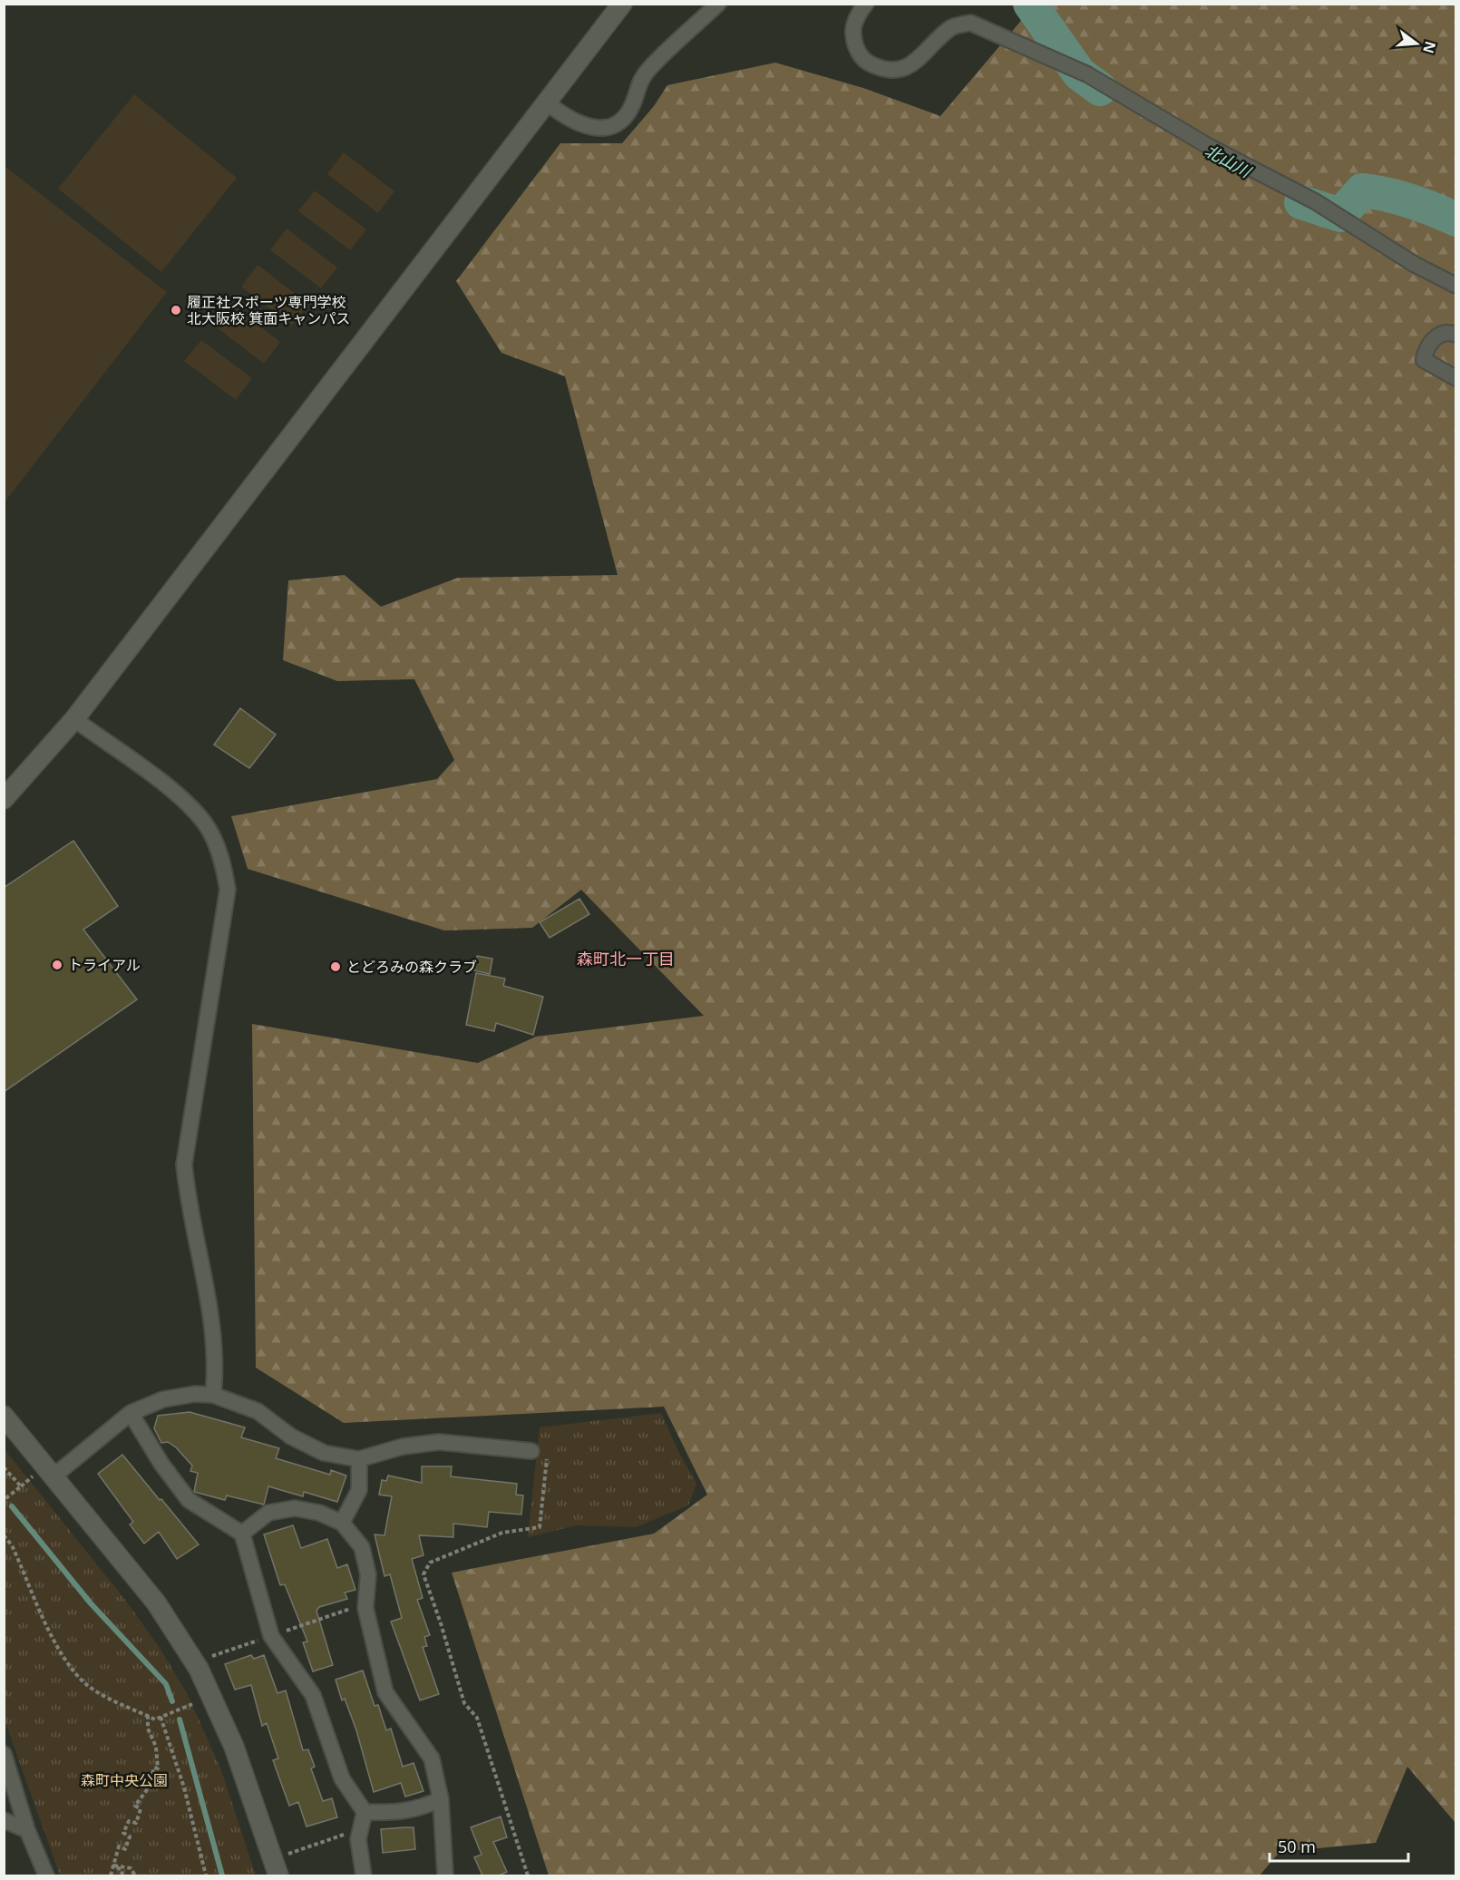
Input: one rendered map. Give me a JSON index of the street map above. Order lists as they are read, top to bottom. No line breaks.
{"districts":["森町北一丁目"],"water":["北山川"],"parks":["森町中央公園"],"places":["履正社スポーツ専門学校 北大阪校 箕面キャンパス","トライアル","とどろみの森クラブ"],"scale_bar":"50 m","north":"right"}
